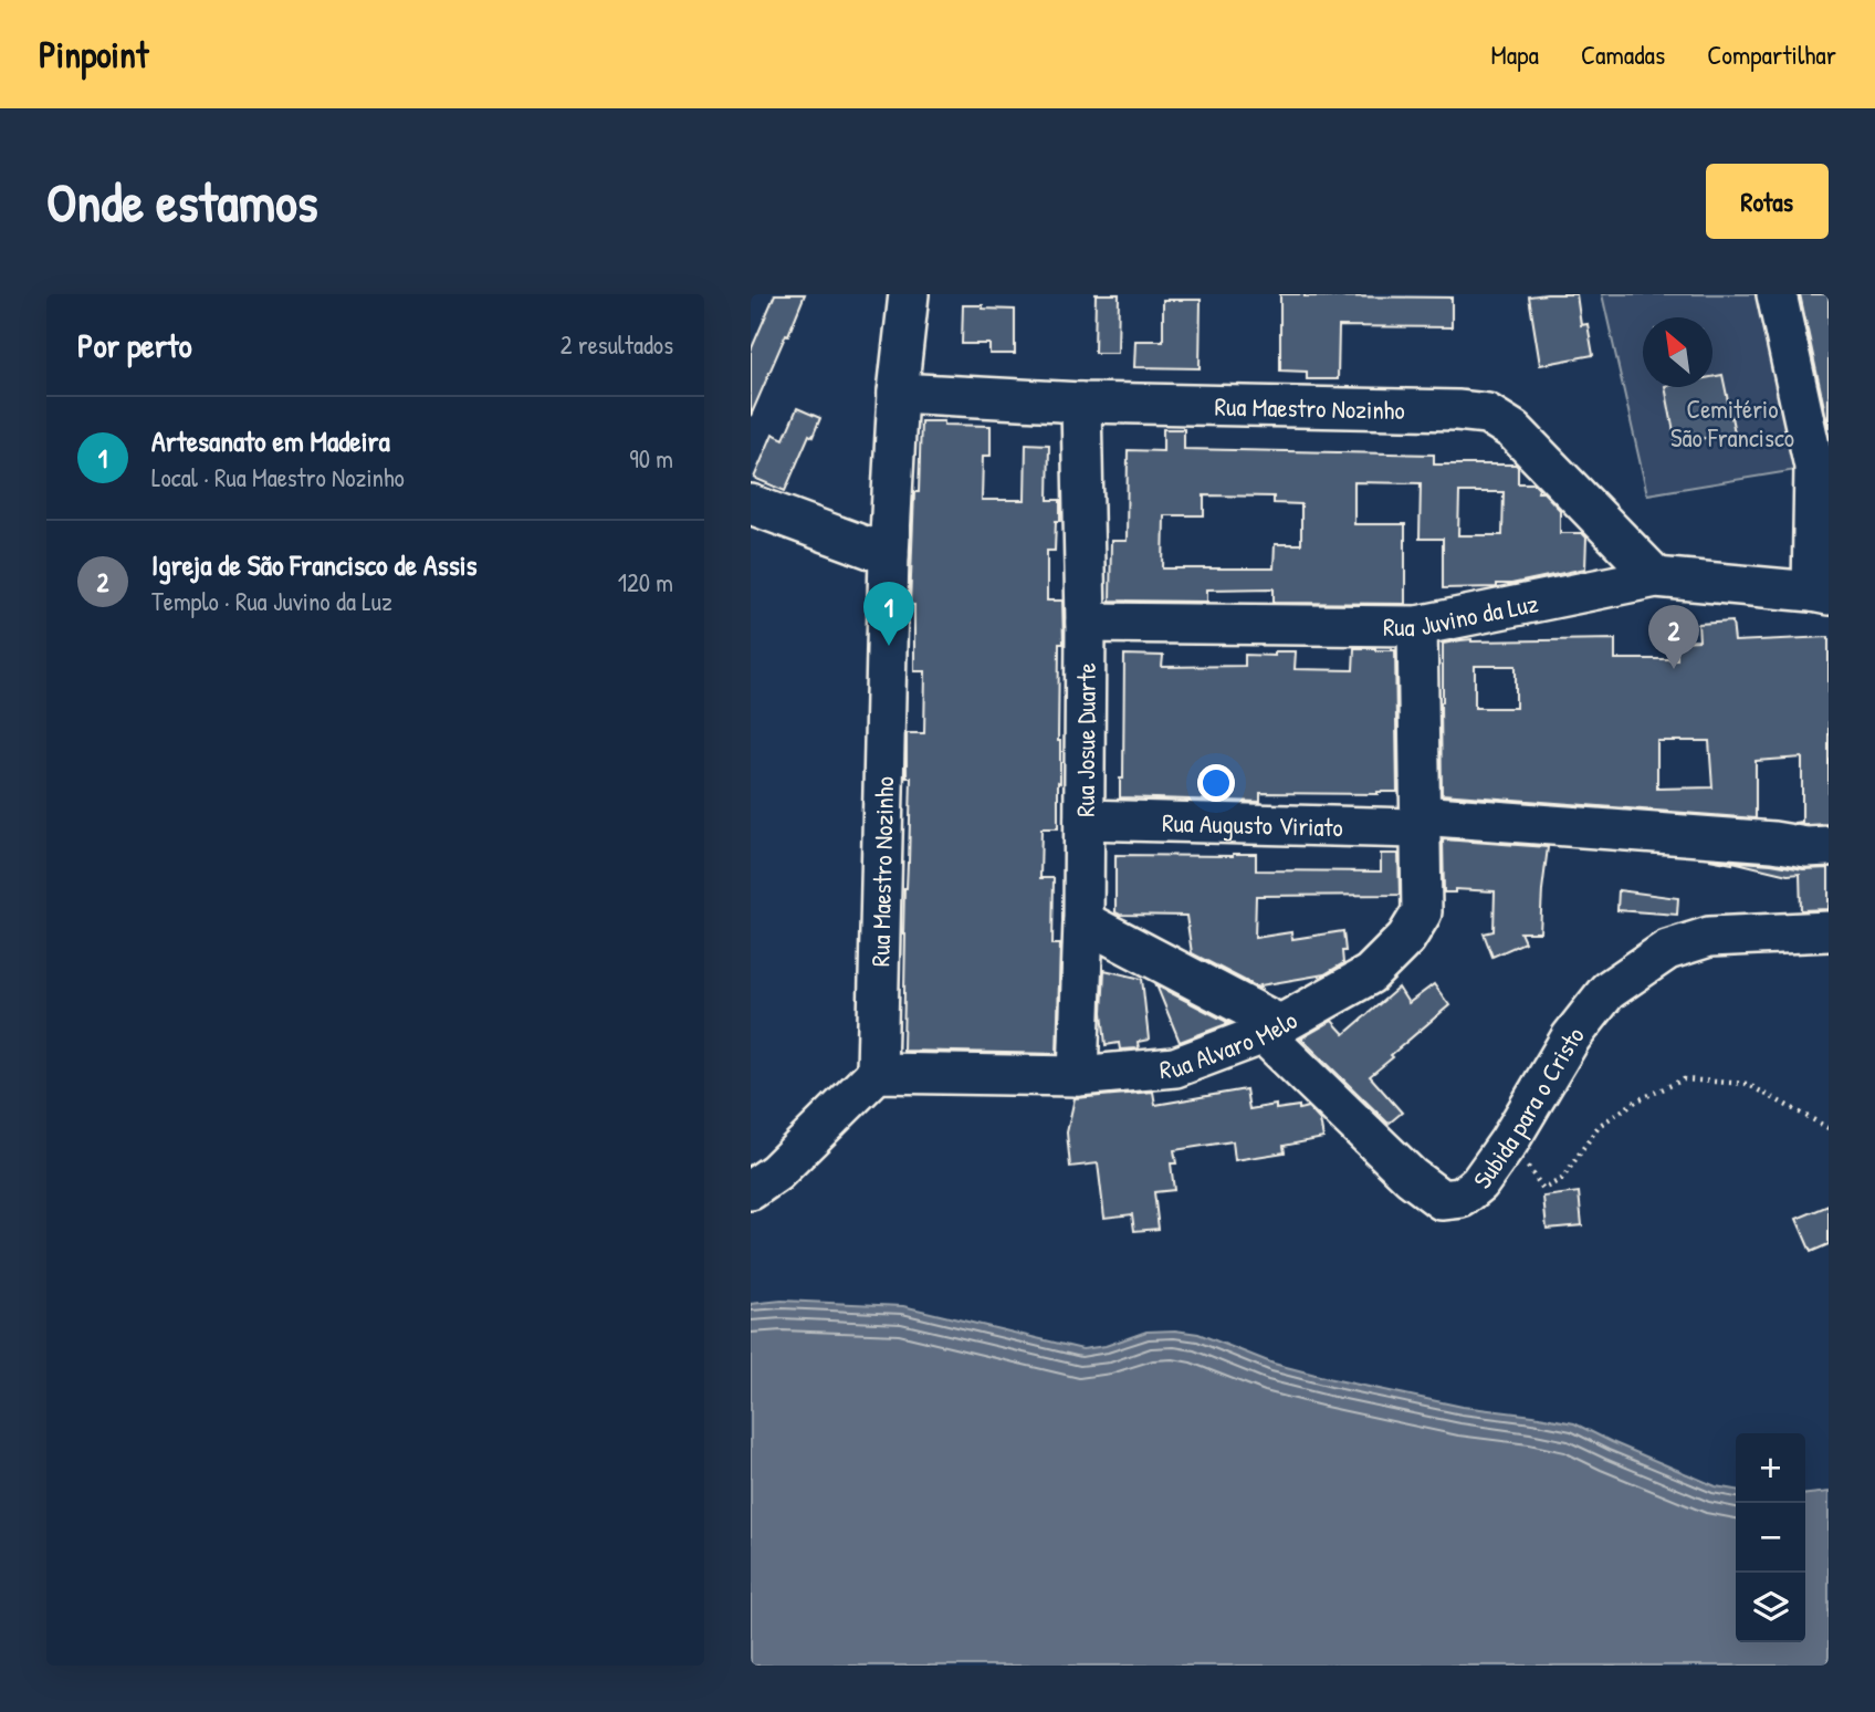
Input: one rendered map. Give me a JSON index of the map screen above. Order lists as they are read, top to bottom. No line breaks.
{"streets":{"street":["Rua Maestro Nozinho","Rua Juvino da Luz","Rua Josue Duarte","Rua Augusto Viriato","Rua Alvaro Melo","Subida para o Cristo"]},"crossings":[["Rua Maestro Nozinho","Rua Juvino da Luz"],["Rua Maestro Nozinho","Rua Josue Duarte"],["Rua Maestro Nozinho","Rua Alvaro Melo"],["Rua Juvino da Luz","Rua Josue Duarte"],["Rua Juvino da Luz","Rua Alvaro Melo"],["Rua Josue Duarte","Rua Augusto Viriato"],["Rua Josue Duarte","Rua Alvaro Melo"],["Rua Augusto Viriato","Rua Alvaro Melo"],["Rua Alvaro Melo","Subida para o Cristo"]],"parks":["Cemitério São Francisco"],"north":"top left","page":{"header":"Pinpoint","nav":["Mapa","Camadas","Compartilhar"],"buttons":"Rotas","title":"Onde estamos","heading":["Por perto","2 resultados"],"list":[{"mark":"1","name":"Artesanato em Madeira","note":"Local · Rua Maestro Nozinho","value":"90 m"},{"mark":"2","name":"Igreja de São Francisco de Assis","note":"Templo · Rua Juvino da Luz","value":"120 m"}],"pins":["1","2"],"map_buttons":["+","−"]}}
